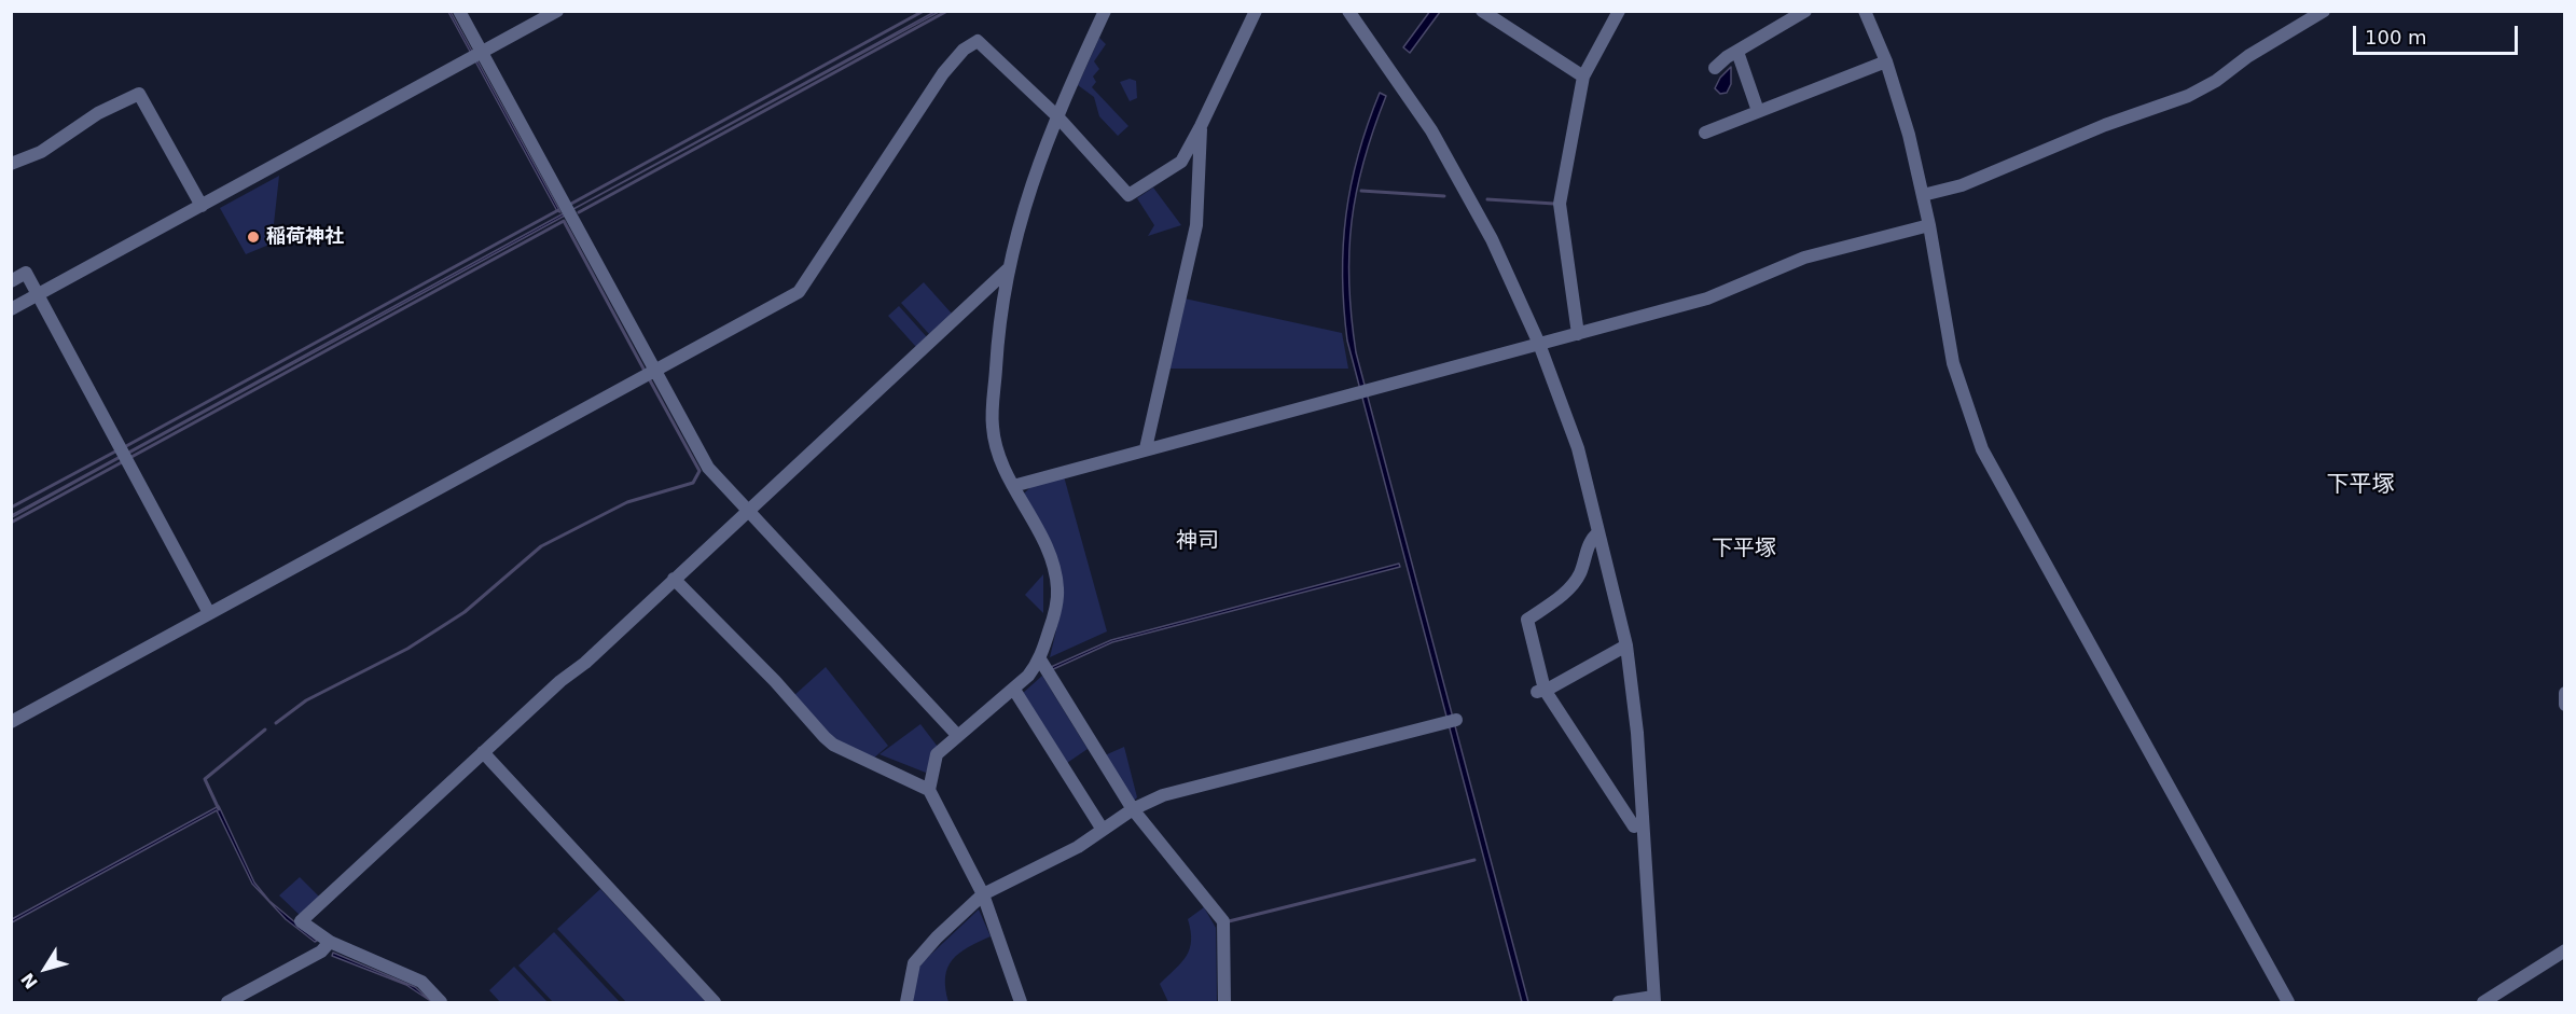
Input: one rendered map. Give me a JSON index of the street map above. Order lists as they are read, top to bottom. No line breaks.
{"districts":["下平塚","神司","下平塚"],"places":["稲荷神社"],"scale_bar":"100 m","north":"bottom left"}
